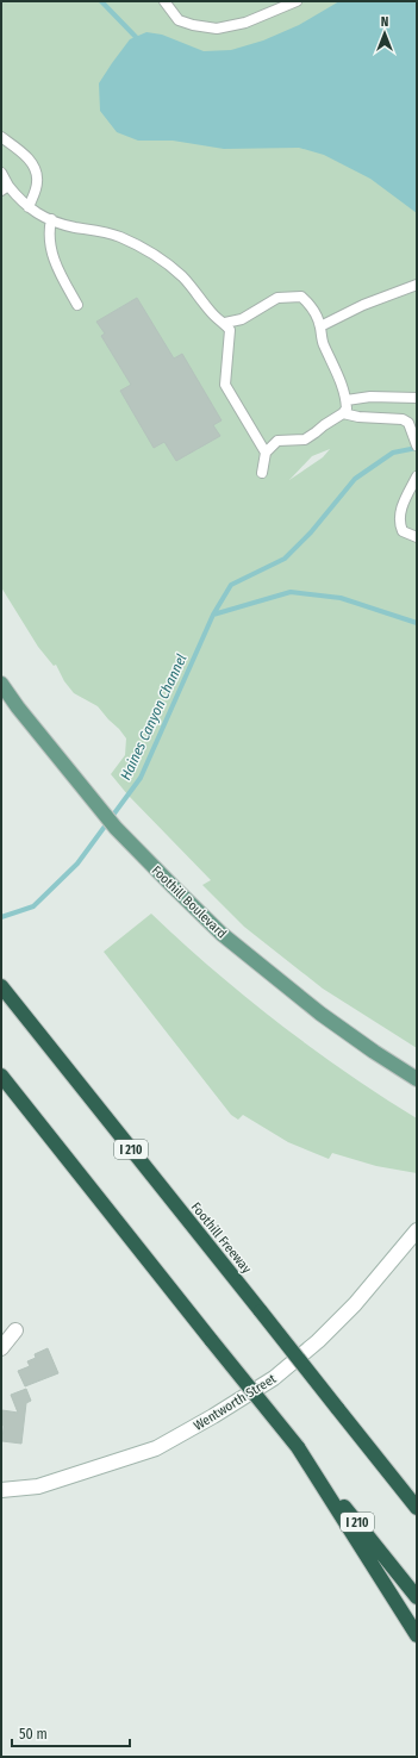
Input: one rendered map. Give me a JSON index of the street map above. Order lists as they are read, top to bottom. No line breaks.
{"streets":{"highway":["I 210","Foothill Freeway"],"main road":["Foothill Boulevard","Wentworth Street"]},"water":["Haines Canyon Channel"],"scale_bar":"50 m","north":"top"}
